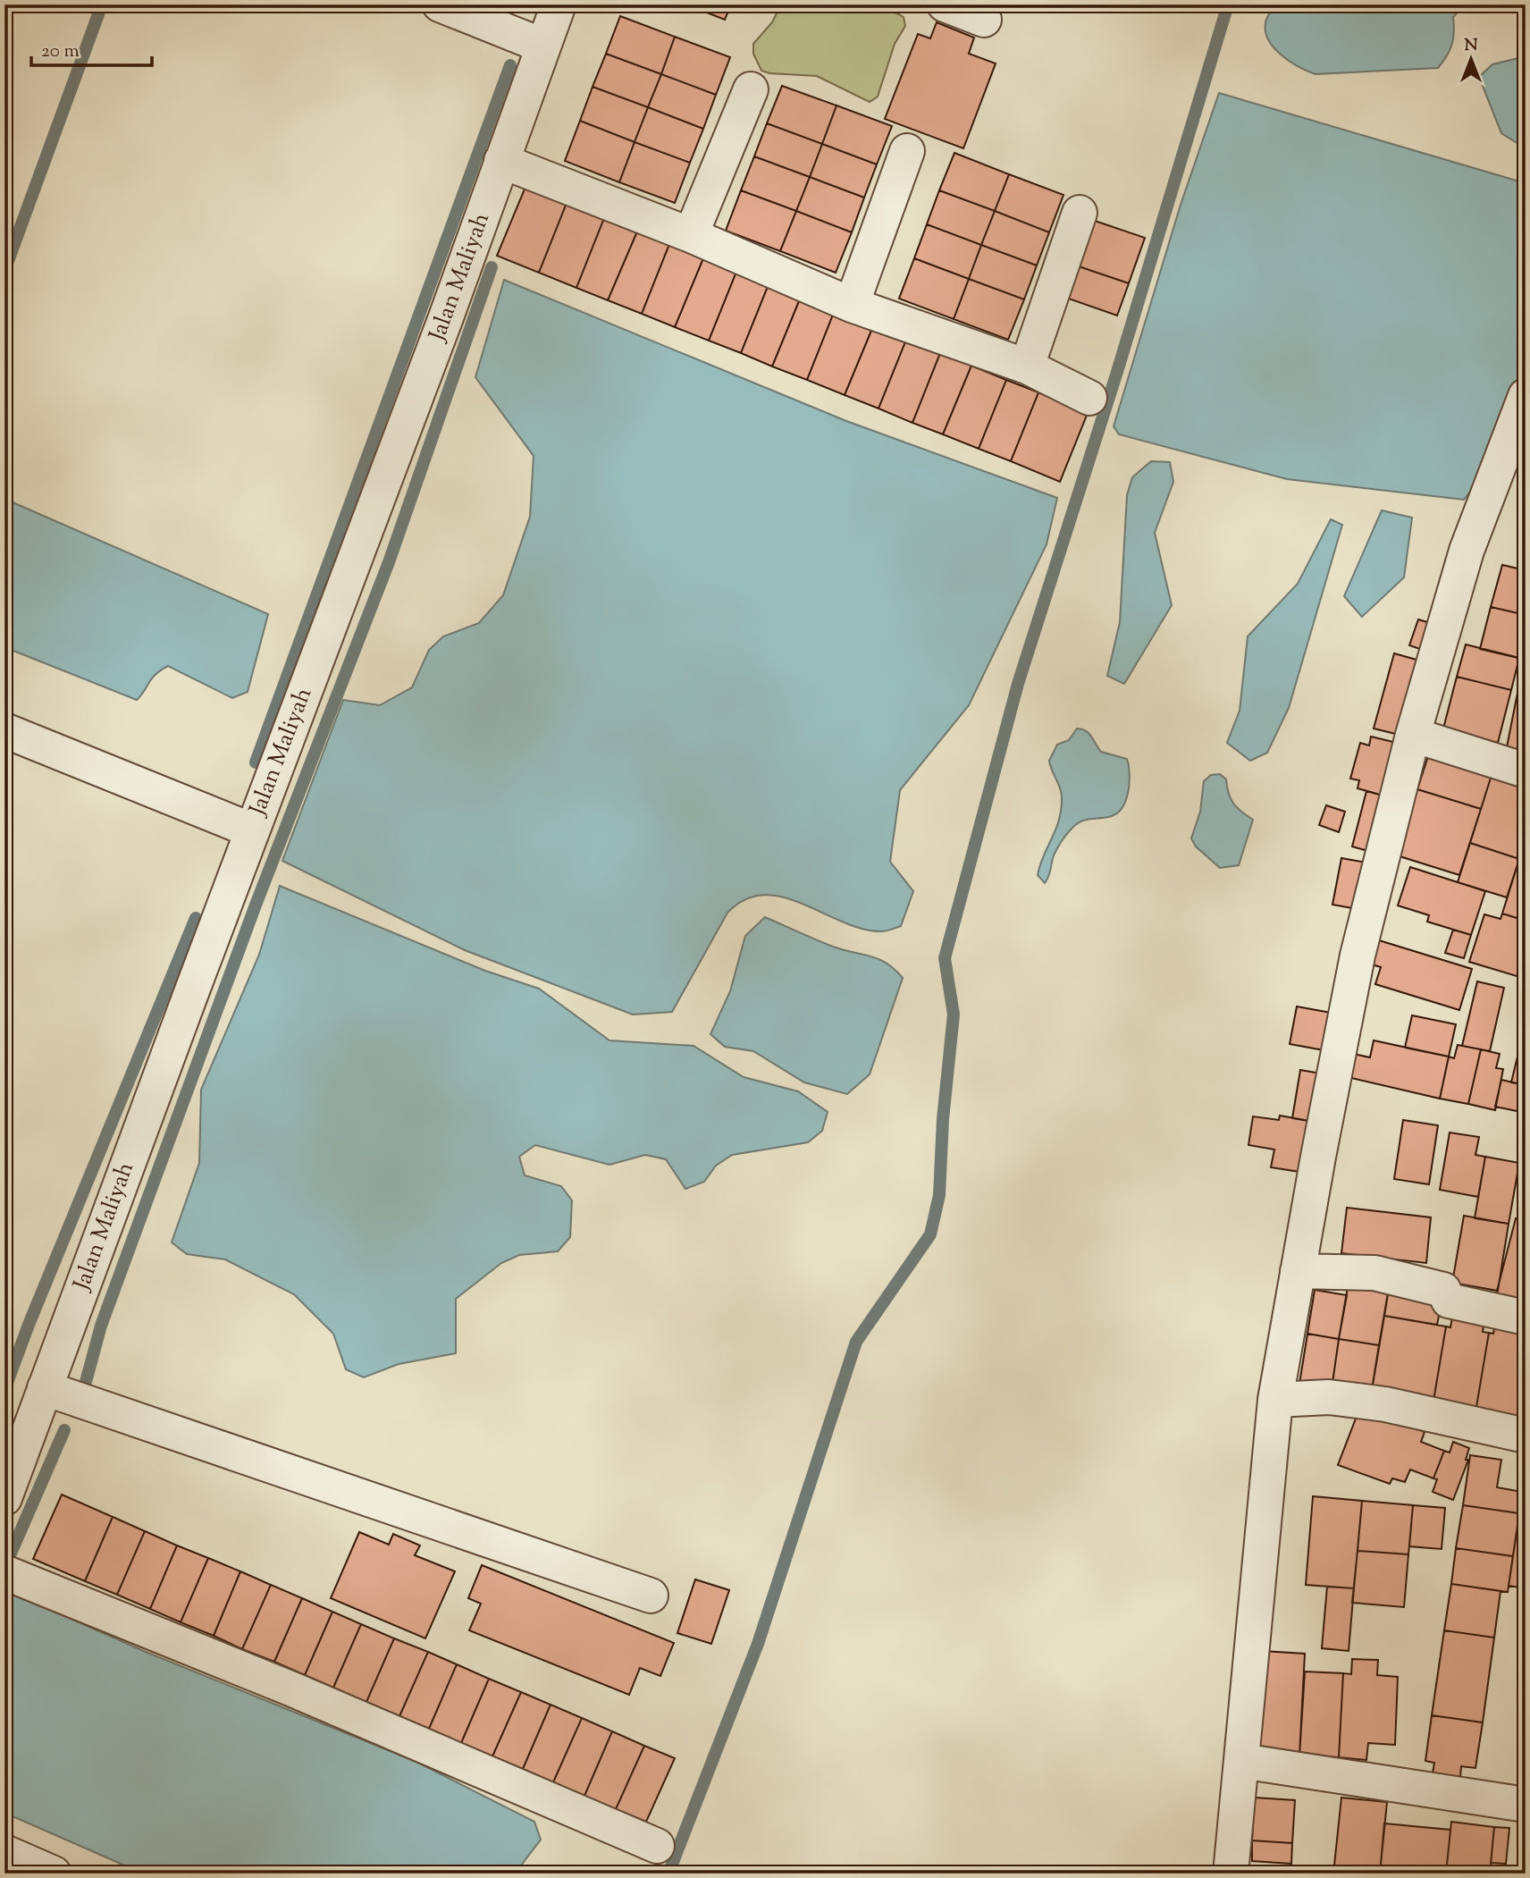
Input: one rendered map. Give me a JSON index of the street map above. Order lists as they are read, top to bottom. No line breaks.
{"streets":{"street":["Jalan Maliyah"]},"scale_bar":"20 m","north":"top"}
